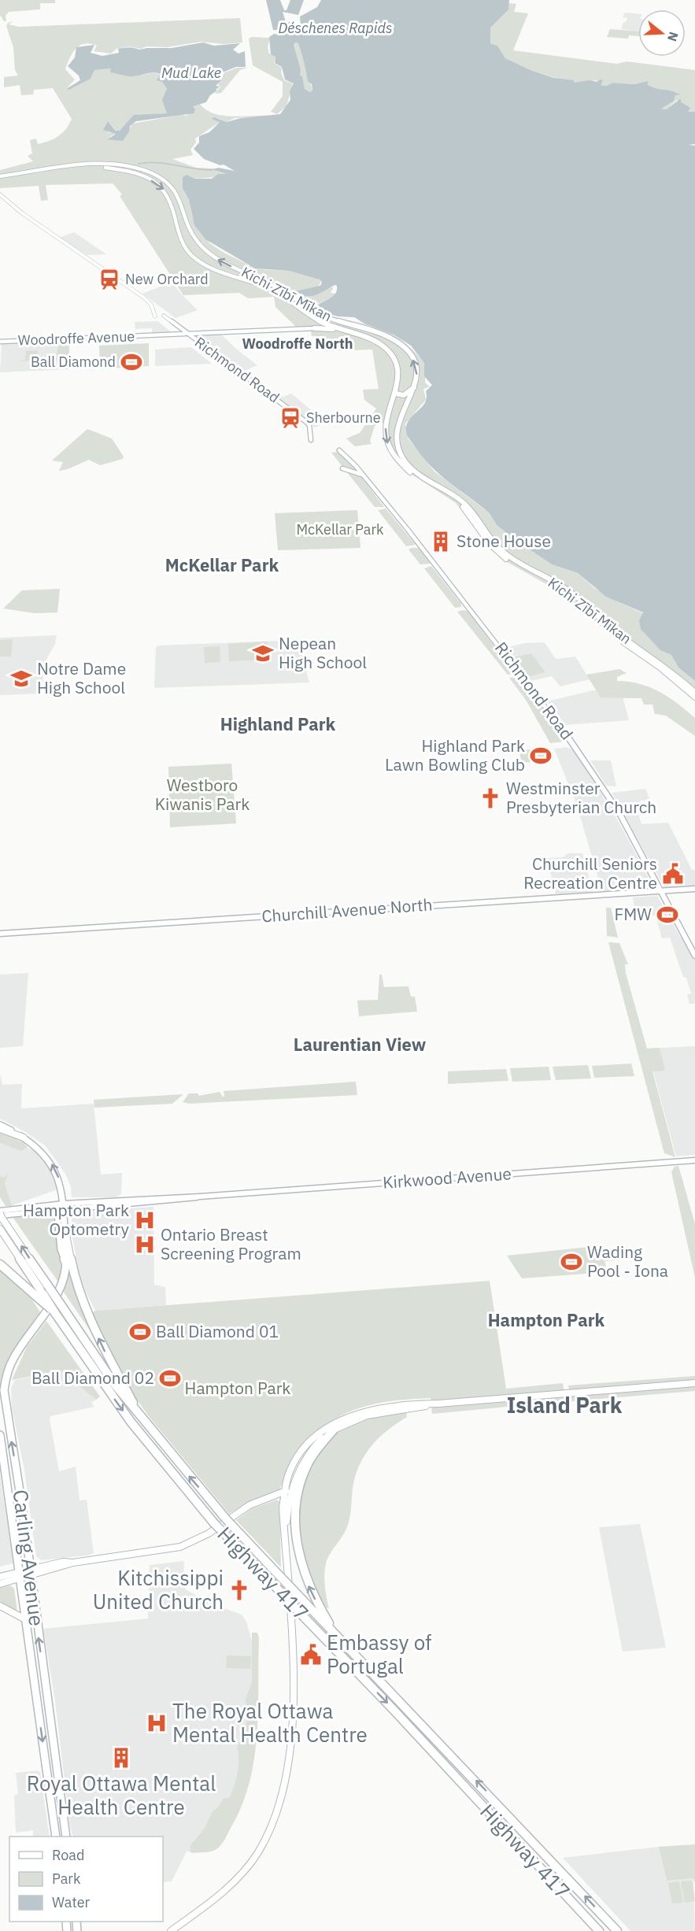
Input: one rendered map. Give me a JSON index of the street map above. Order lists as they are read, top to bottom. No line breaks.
{"streets":{"highway":["Kichi Zībī Mīkan","Highway 417"],"main road":["Woodroffe Avenue","Richmond Road","Churchill Avenue North","Kirkwood Avenue","Carling Avenue"]},"crossings":[["Woodroffe Avenue","Richmond Road"],["Richmond Road","Churchill Avenue North"],["Kirkwood Avenue","Carling Avenue"]],"districts":["Woodroffe North","McKellar Park","Highland Park","Laurentian View","Hampton Park","Island Park"],"water":["Déschenes Rapids","Mud Lake"],"parks":["McKellar Park","Westboro Kiwanis Park","Hampton Park"],"places":{"station":["New Orchard","Sherbourne"],"sports":["Ball Diamond","Highland Park Lawn Bowling Club","FMW","Wading Pool - Iona","Ball Diamond 01","Ball Diamond 02"],"building":["Stone House","Royal Ottawa Mental Health Centre"],"school or university":["Nepean High School","Notre Dame High School"],"church":["Westminster Presbyterian Church","Kitchissippi United Church"],"public building":["Churchill Seniors Recreation Centre","Embassy of Portugal"],"hospital":["Hampton Park Optometry","Ontario Breast Screening Program","The Royal Ottawa Mental Health Centre"]},"legend":["Road","Park","Water"],"north":"right"}
